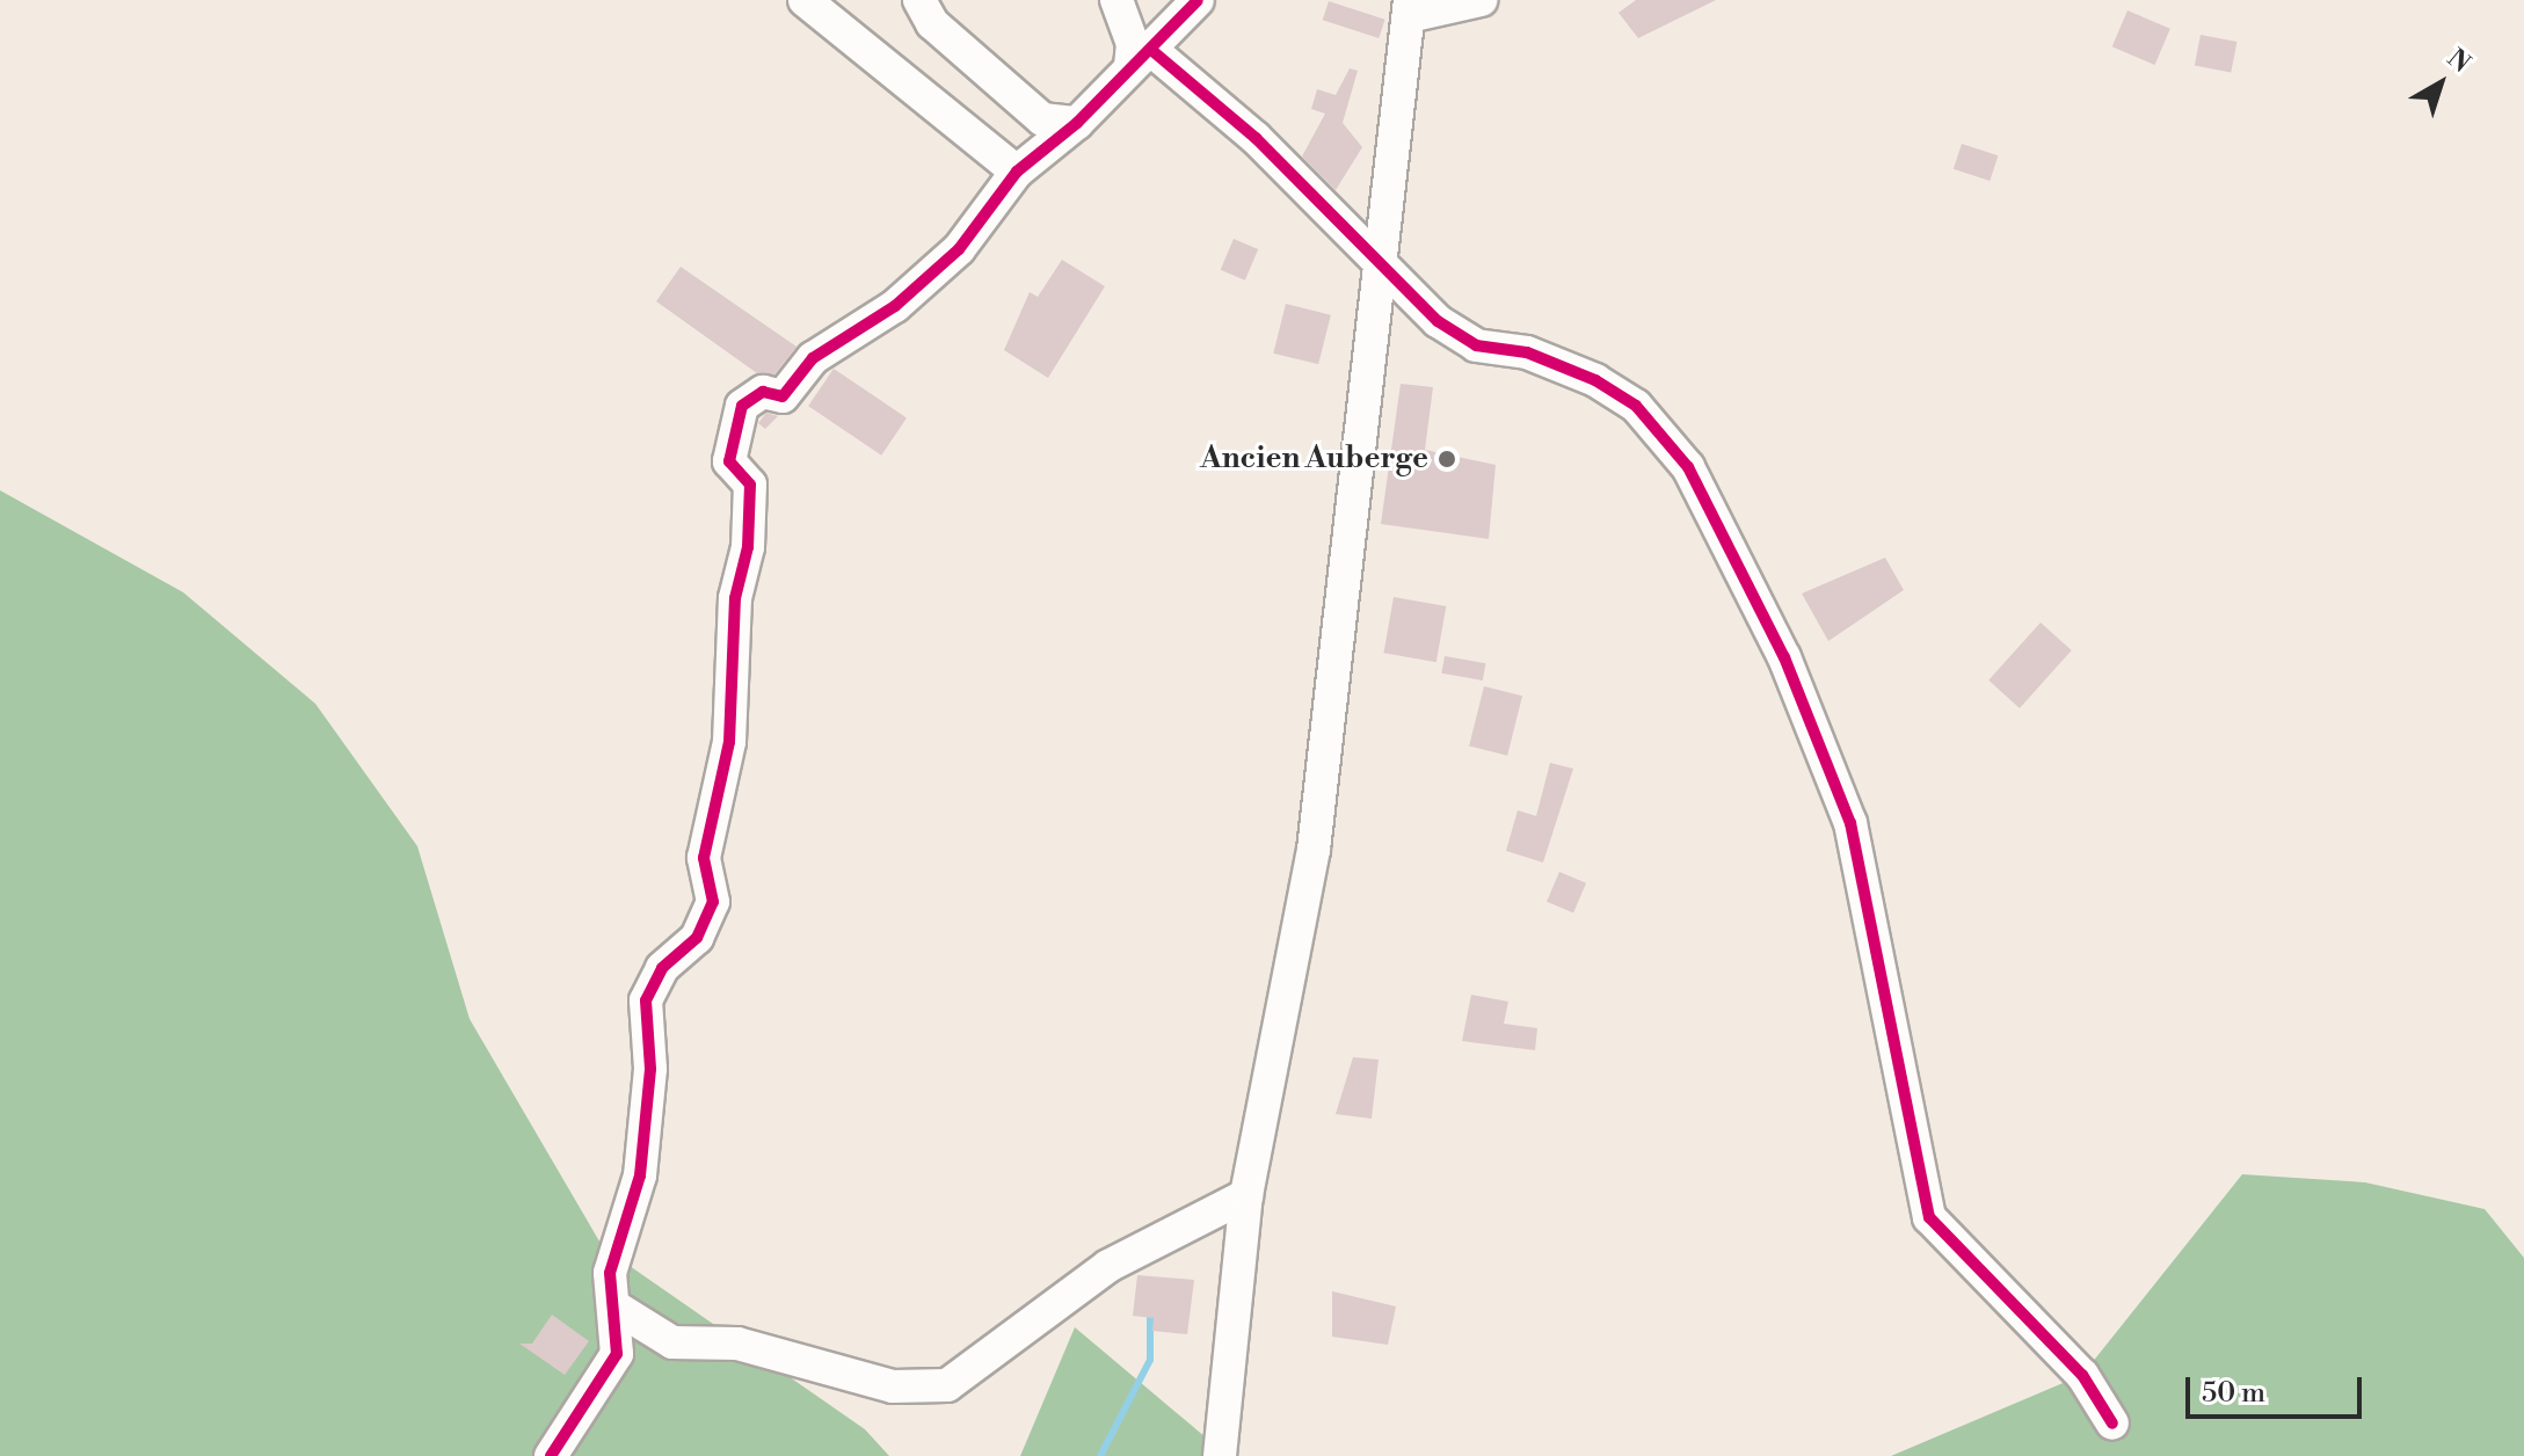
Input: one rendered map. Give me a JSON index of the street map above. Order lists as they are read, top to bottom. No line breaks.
{"places":["Ancien Auberge"],"scale_bar":"50 m","north":"top right"}
